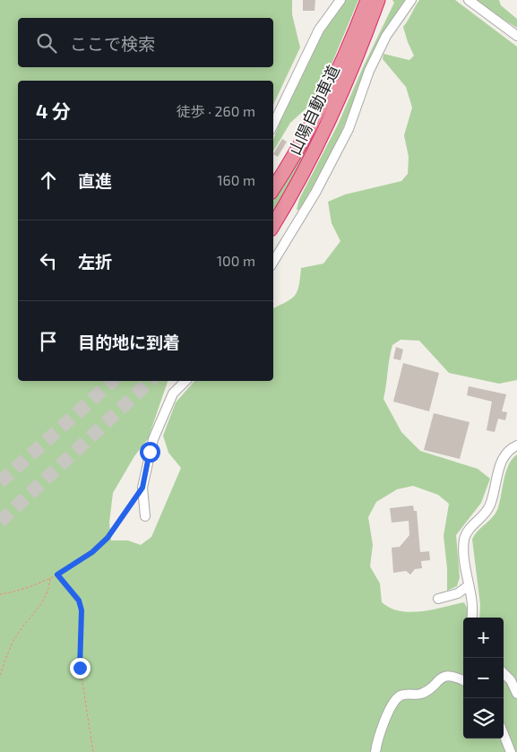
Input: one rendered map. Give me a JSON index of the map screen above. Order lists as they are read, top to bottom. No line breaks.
{"streets":{"highway":["山陽自動車道"]},"page":{"search":"ここで検索","heading":["4 分","徒歩 · 260 m"],"list":[["直進","160 m"],["左折","100 m"],"目的地に到着"],"map_buttons":["+","−"]}}
